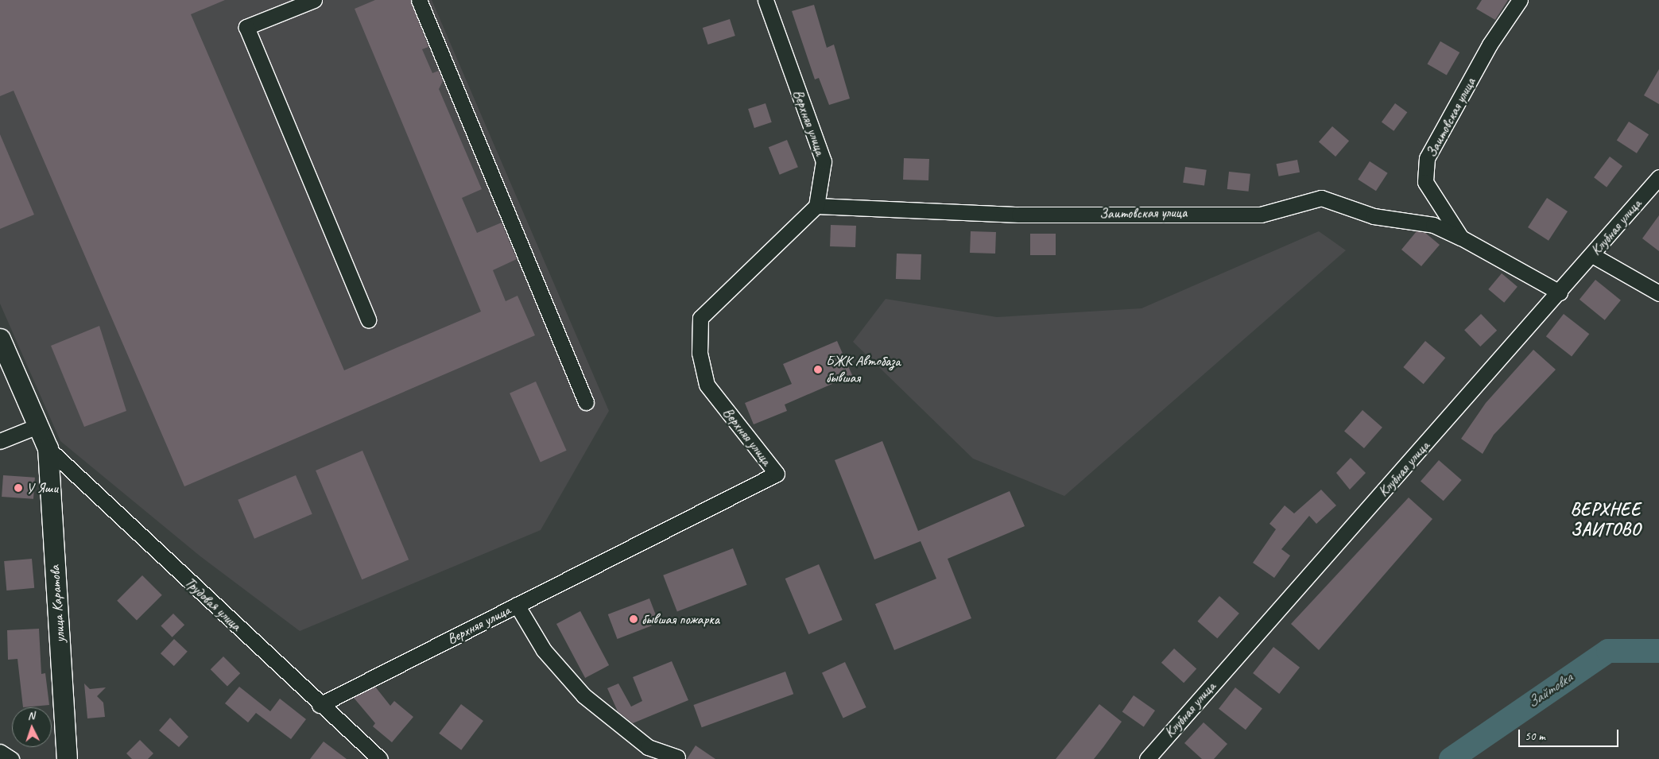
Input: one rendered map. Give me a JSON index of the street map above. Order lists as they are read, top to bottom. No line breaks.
{"streets":{"main road":["улица Каратова"],"street":["Заитовская улица","Верхняя улица","Клубная улица","Трудовая улица"]},"crossings":[["Заитовская улица","Верхняя улица"],["Заитовская улица","Клубная улица"],["Верхняя улица","Трудовая улица"],["улица Каратова","Трудовая улица"]],"districts":["ВЕРХНЕЕ ЗАИТОВО"],"water":["Зайтовка"],"places":["БЖК Автобаза бывшая","У Яши","бывшая пожарка"],"scale_bar":"50 m","north":"top"}
